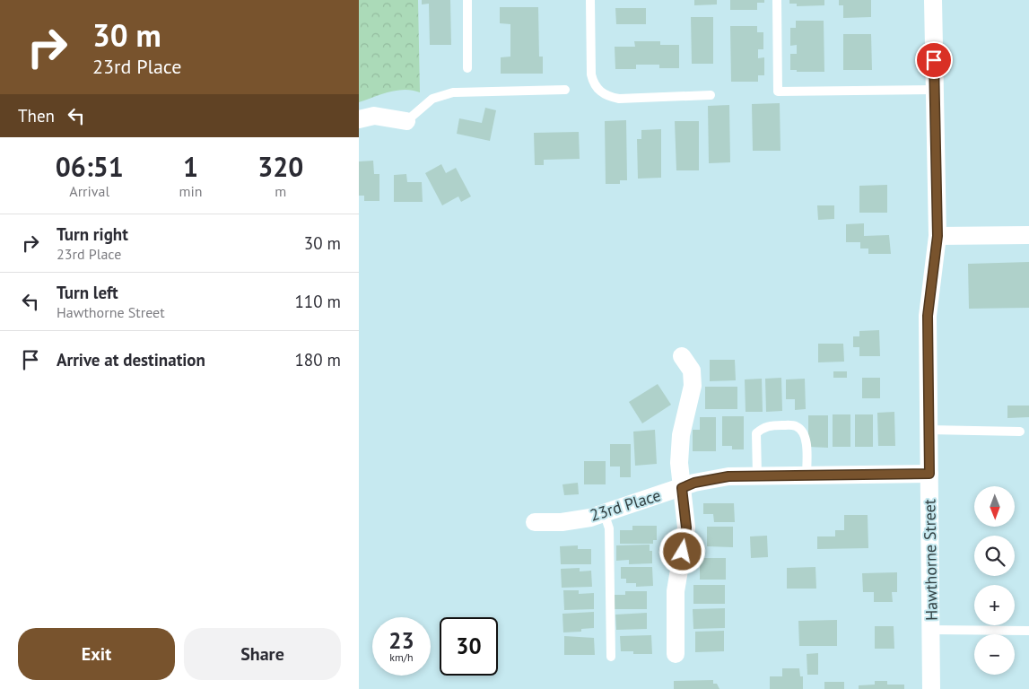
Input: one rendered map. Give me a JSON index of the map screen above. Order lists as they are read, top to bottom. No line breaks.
{"streets":{"street":["23rd Place","Hawthorne Street"]},"crossings":[["23rd Place","Hawthorne Street"]],"north":"bottom","page":{"turn":["30 m","23rd Place"],"then":"Then","eta":["06:51","Arrival","1","min","320","m"],"list":[{"name":"Turn right","note":"23rd Place","value":"30 m"},{"name":"Turn left","note":"Hawthorne Street","value":"110 m"},{"name":"Arrive at destination","value":"180 m"}],"map_buttons":["+","−"],"speed":"23 km/h","limit":"30","buttons":["Exit","Share"]}}
